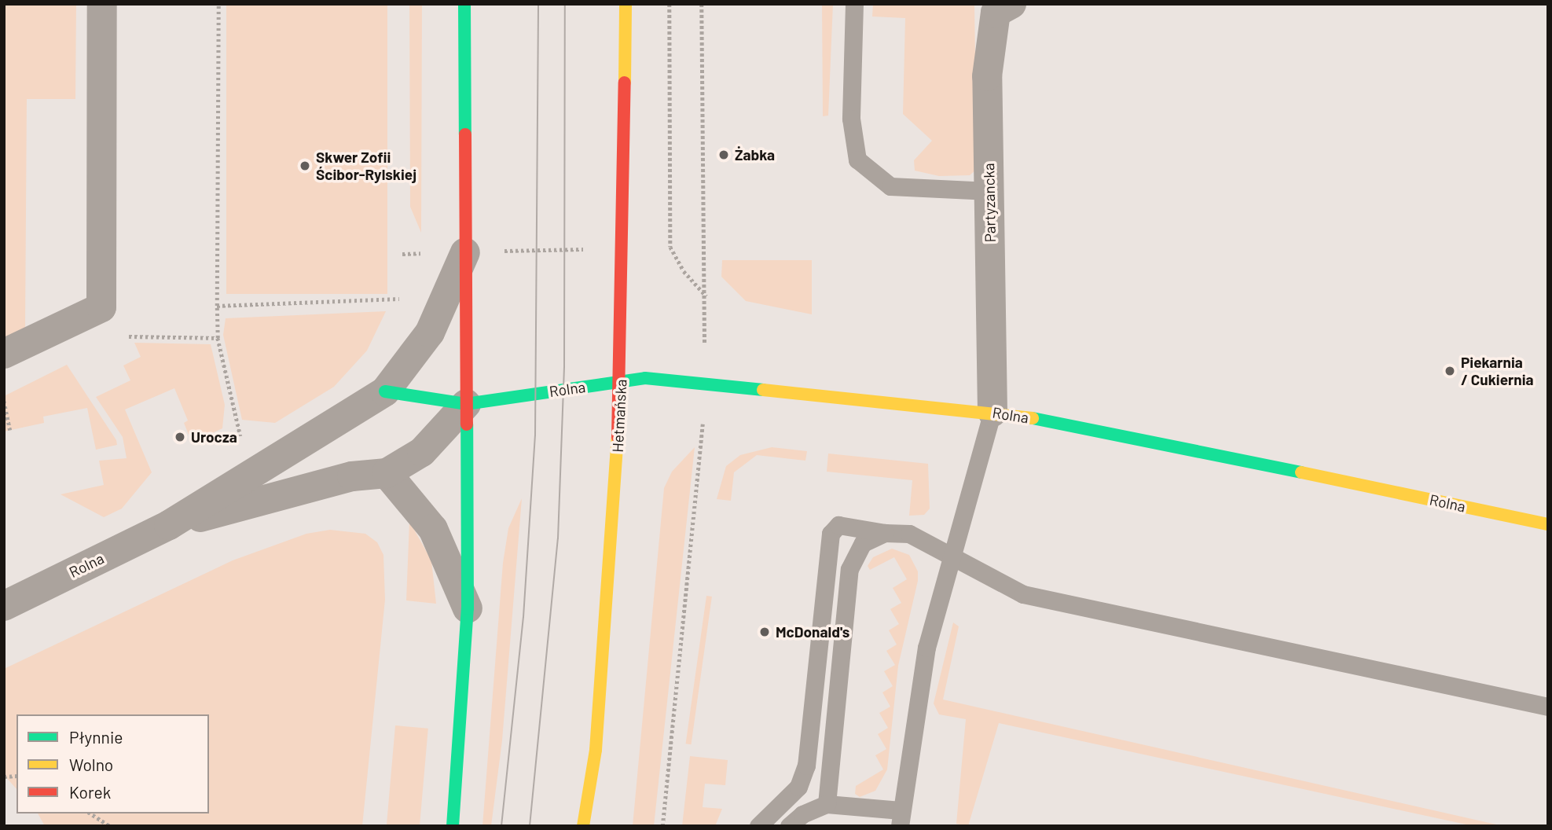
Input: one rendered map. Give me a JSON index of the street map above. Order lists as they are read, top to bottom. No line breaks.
{"streets":{"main road":["Rolna","Hetmańska"],"street":["Partyzancka"]},"crossings":[["Partyzancka","Rolna"],["Rolna","Hetmańska"]],"places":["Żabka","Skwer Zofii Ścibor-Rylskiej","Piekarnia / Cukiernia","Urocza","McDonald's"],"legend":["Płynnie","Wolno","Korek"]}
